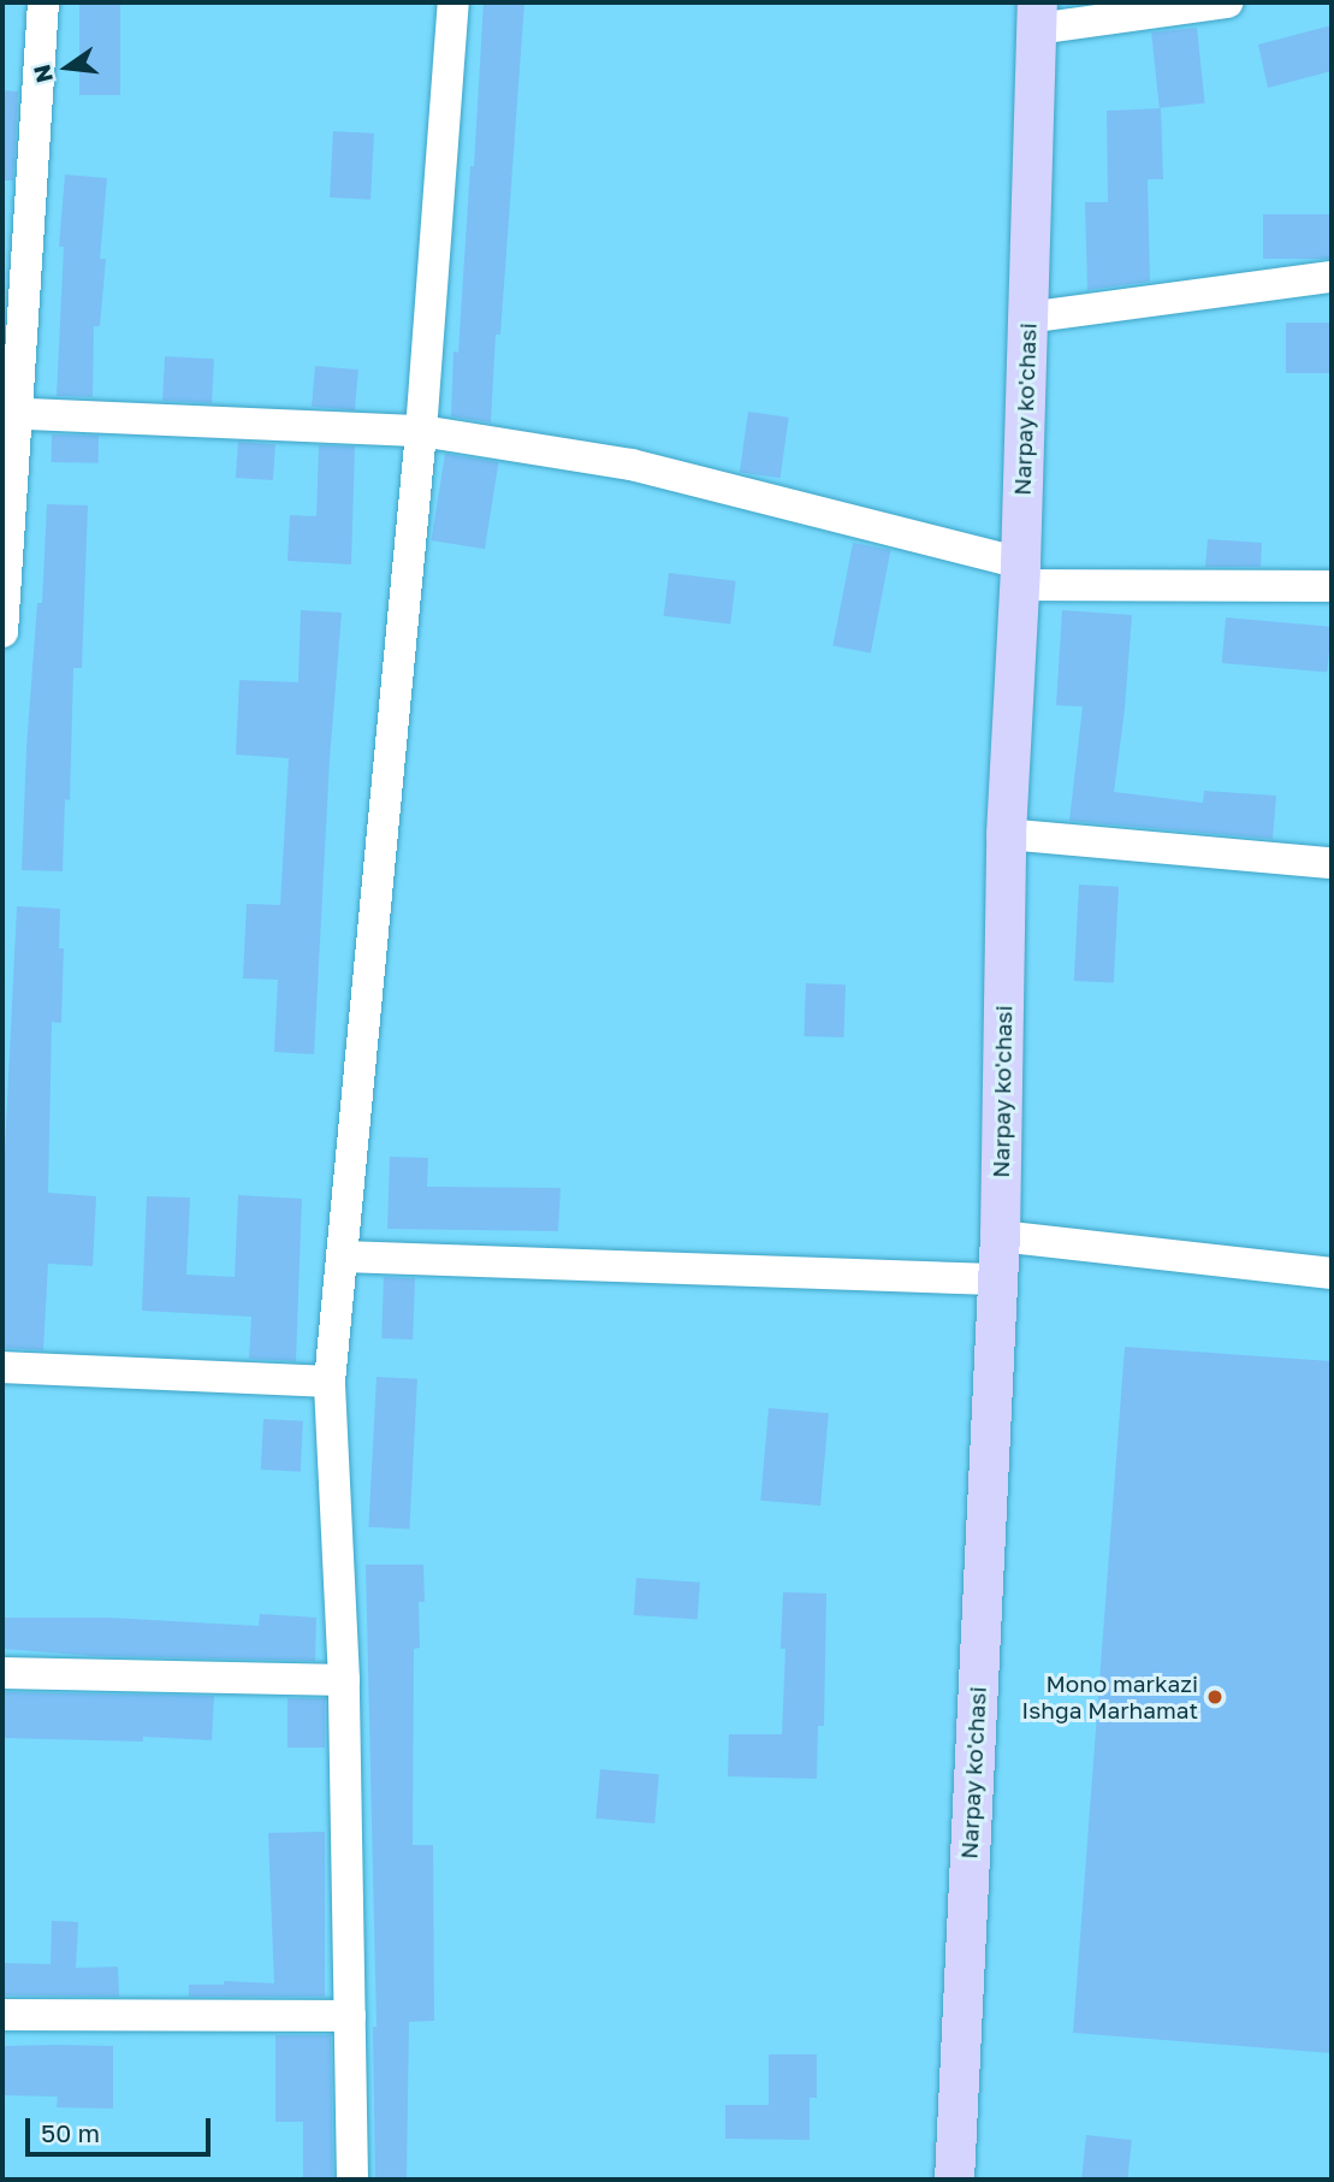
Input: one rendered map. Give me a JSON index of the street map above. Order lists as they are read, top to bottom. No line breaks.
{"streets":{"main road":["Narpay ko'chasi"]},"places":["Mono markazi Ishga Marhamat"],"scale_bar":"50 m","north":"left"}
